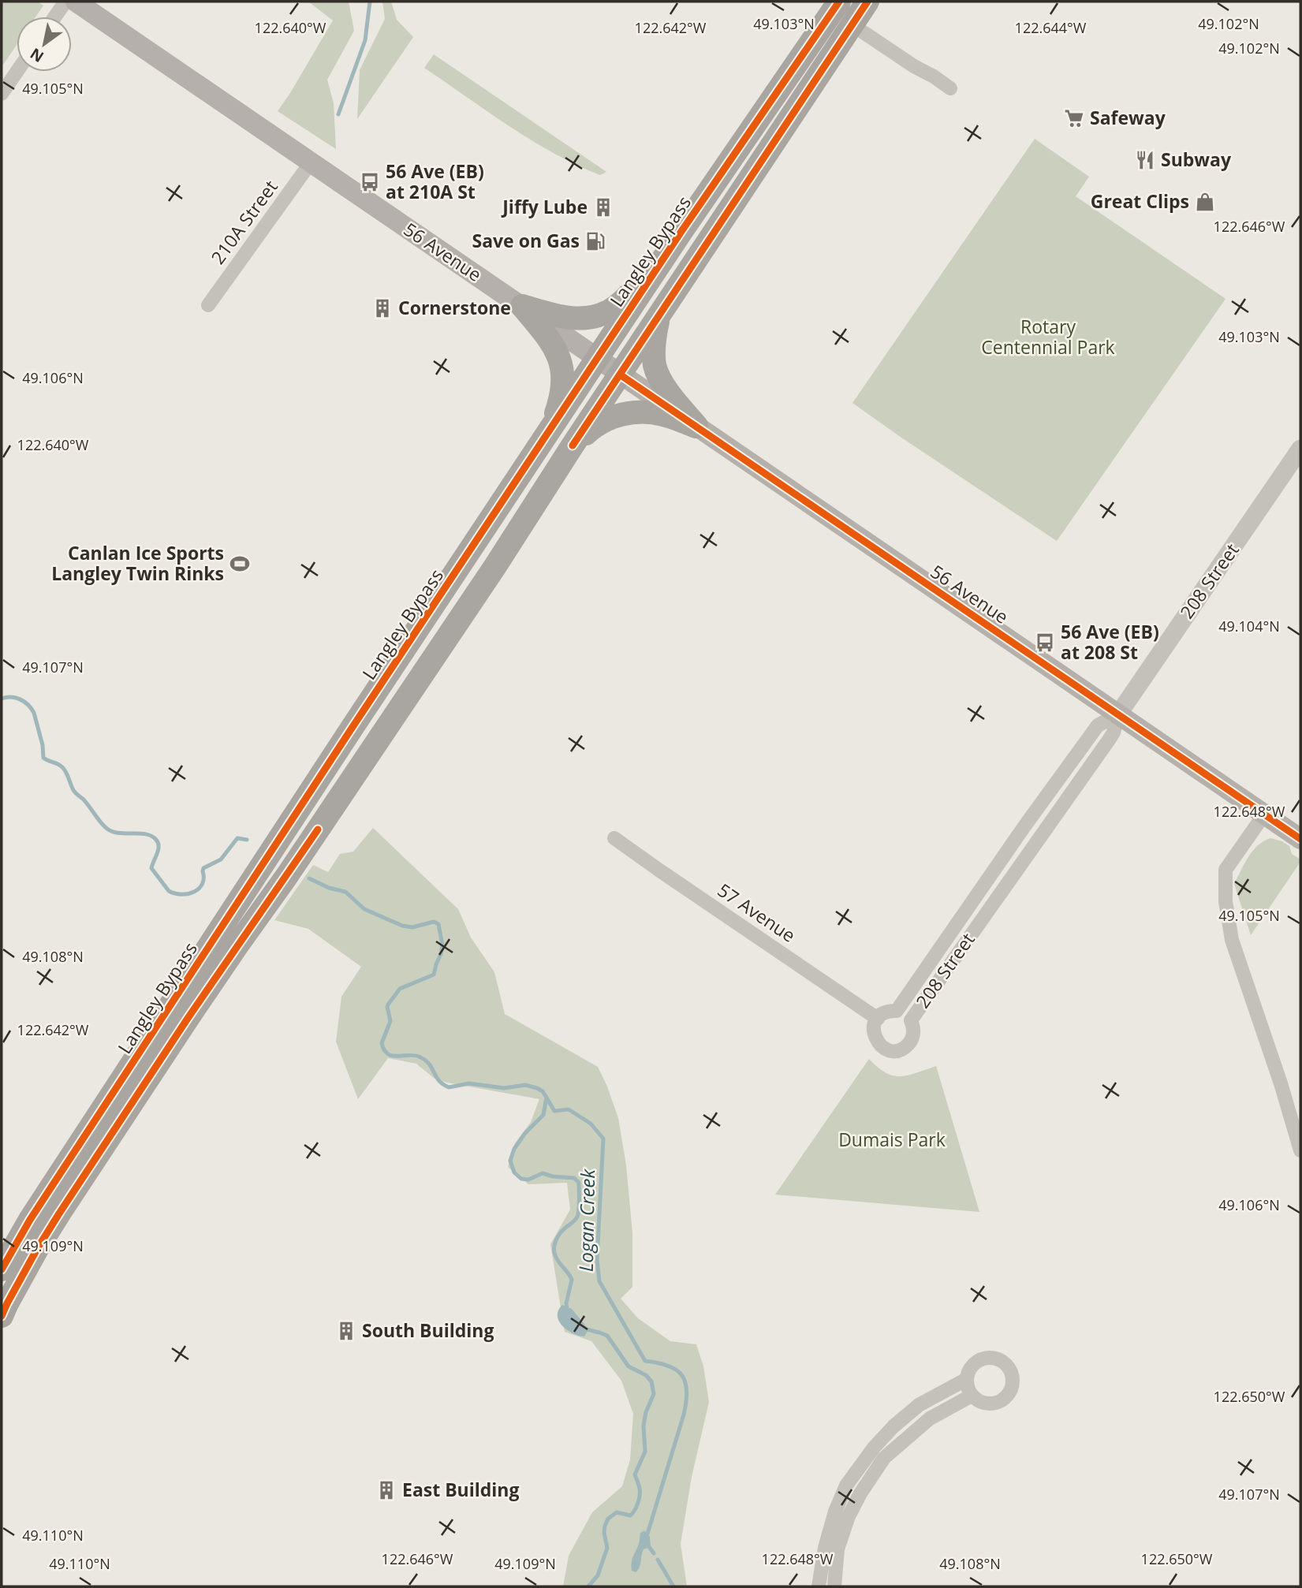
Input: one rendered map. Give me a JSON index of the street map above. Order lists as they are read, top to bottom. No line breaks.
{"streets":{"main road":["Langley Bypass","56 Avenue"],"street":["210A Street","208 Street","57 Avenue"]},"crossings":[["210A Street","56 Avenue"],["Langley Bypass","56 Avenue"],["56 Avenue","208 Street"],["208 Street","57 Avenue"]],"water":["Logan Creek"],"parks":["Rotary Centennial Park","Dumais Park"],"places":{"supermarket":["Safeway"],"restaurant":["Subway"],"bus stop":["56 Ave (EB) at 210A St","56 Ave (EB) at 208 St"],"shop":["Great Clips"],"building":["Jiffy Lube","Cornerstone","South Building","East Building"],"fuel station":["Save on Gas"],"sports":["Canlan Ice Sports Langley Twin Rinks"]},"north":"bottom left","coordinates":["49.103°N","49.102°N","122.640°W","122.642°W","122.644°W","49.105°N","122.646°W","49.106°N","49.104°N","49.107°N","122.648°W","49.108°N","49.109°N","122.650°W","49.110°N"]}
